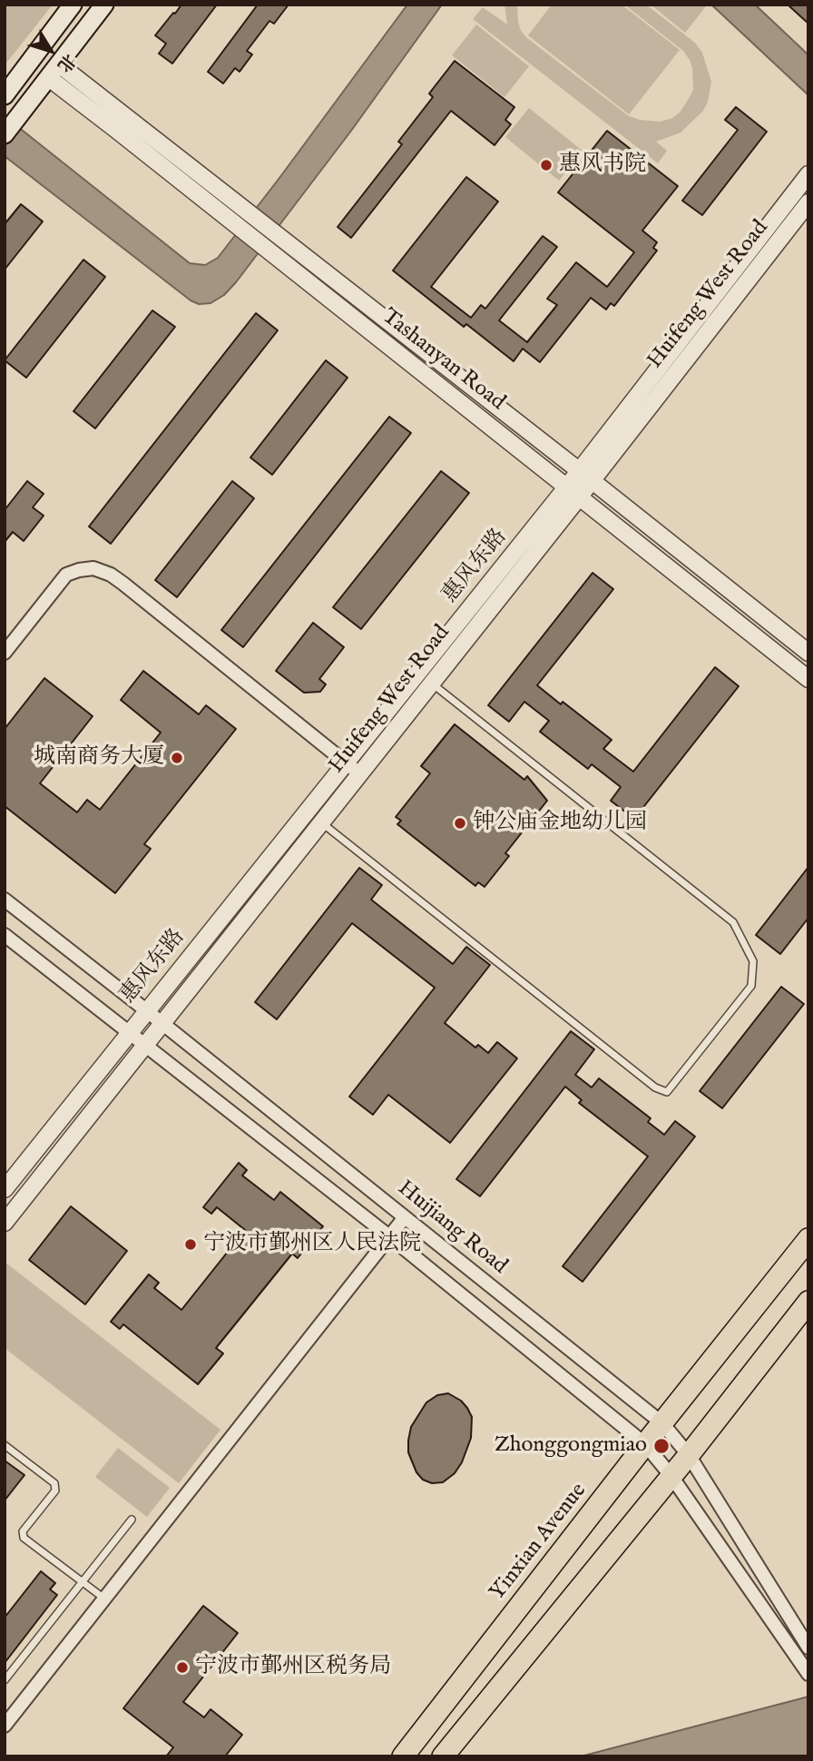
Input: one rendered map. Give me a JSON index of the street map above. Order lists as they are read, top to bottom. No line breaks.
{"streets":{"main road":["Yinxian Avenue"],"street":["Huifeng West Road","Tashanyan Road","惠风东路","Huijiang Road"]},"crossings":[["Huifeng West Road","Tashanyan Road"],["Huifeng West Road","惠风东路"],["Huifeng West Road","Huijiang Road"],["Tashanyan Road","惠风东路"],["惠风东路","Huijiang Road"],["Huijiang Road","Yinxian Avenue"]],"places":["惠风书院","城南商务大厦","钟公庙金地幼儿园","宁波市鄞州区人民法院","Zhonggongmiao","宁波市鄞州区税务局"],"north":"bottom right"}
